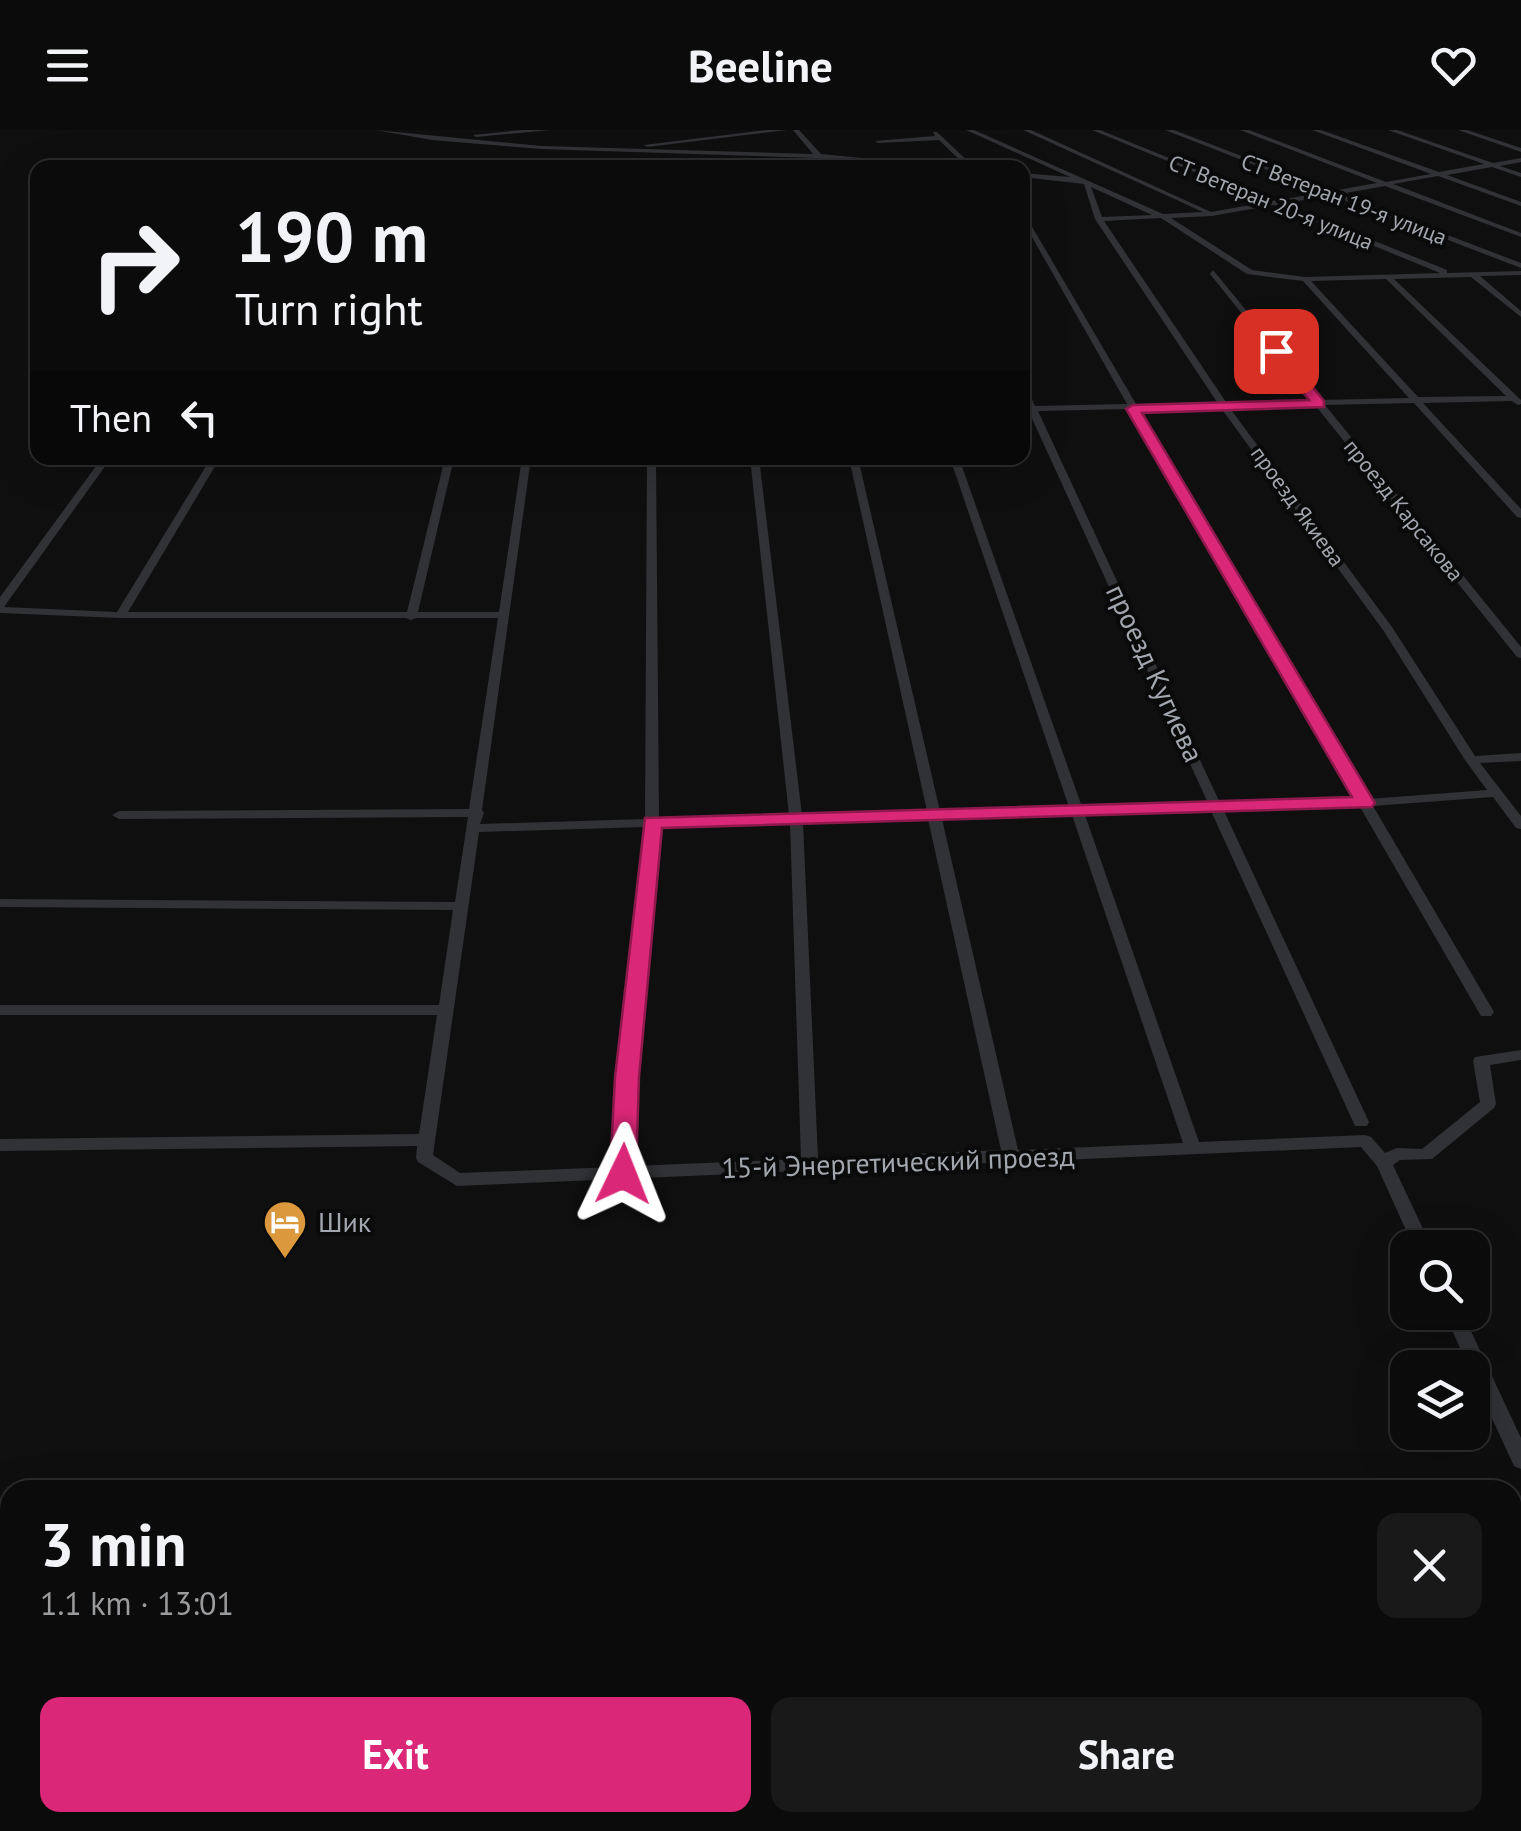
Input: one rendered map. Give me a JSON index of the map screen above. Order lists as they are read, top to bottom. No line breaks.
{"streets":{"street":["СТ Ветеран 19-я улица","СТ Ветеран 20-я улица","проезд Якиева","проезд Карсакова","проезд Кугиева","15-й Энергетический проезд"]},"places":{"hotel":["Шик"]},"page":{"header":"Beeline","turn":["190 m","Turn right"],"then":"Then","heading":["3 min","1.1 km · 13:01"],"buttons":["Exit","Share"]}}
